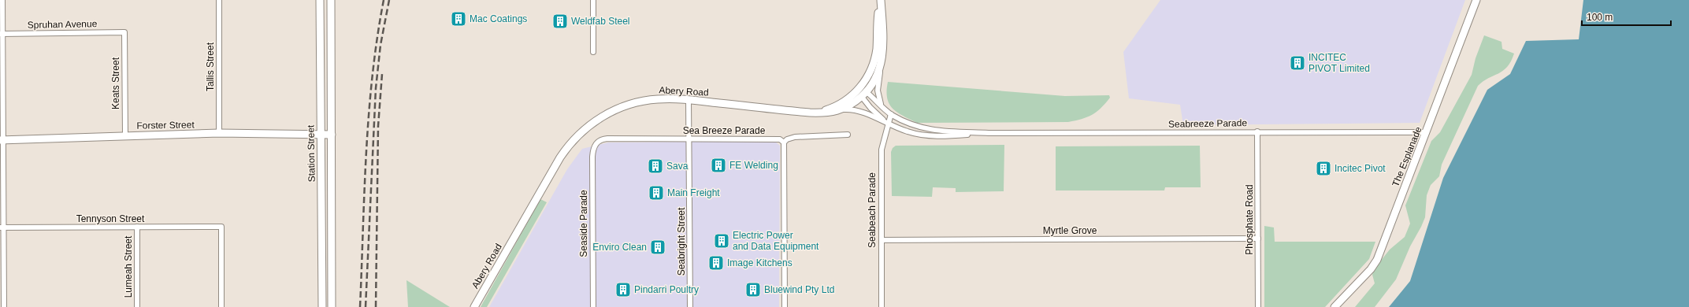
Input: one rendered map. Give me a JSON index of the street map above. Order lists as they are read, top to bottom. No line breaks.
{"streets":{"main road":["Abery Road","Forster Street","Station Street","The Esplanade"],"street":["Spruhan Avenue","Tallis Street","Keats Street","Seabreeze Parade","Sea Breeze Parade","Seabeach Parade","Tennyson Street","Phosphate Road","Seaside Parade","Myrtle Grove","Seabright Street","Lumeah Street"]},"crossings":[["Spruhan Avenue","Keats Street"],["Tallis Street","Forster Street"],["Keats Street","Forster Street"],["Abery Road","Seabreeze Parade"],["Abery Road","Seabright Street"],["Seabreeze Parade","The Esplanade"],["Seabreeze Parade","Seabeach Parade"],["Seabreeze Parade","Phosphate Road"],["Forster Street","Station Street"],["Sea Breeze Parade","Seaside Parade"],["Sea Breeze Parade","Seabright Street"],["Seabeach Parade","Myrtle Grove"],["Tennyson Street","Lumeah Street"],["Phosphate Road","Myrtle Grove"]],"places":{"building":["Mac Coatings","Weldfab Steel","INCITEC PIVOT Limited","FE Welding","Sava","Incitec Pivot","Main Freight","Electric Power and Data Equipment","Enviro Clean","Image Kitchens","Pindarri Poultry","Bluewind Pty Ltd"]},"scale_bar":"100 m"}
